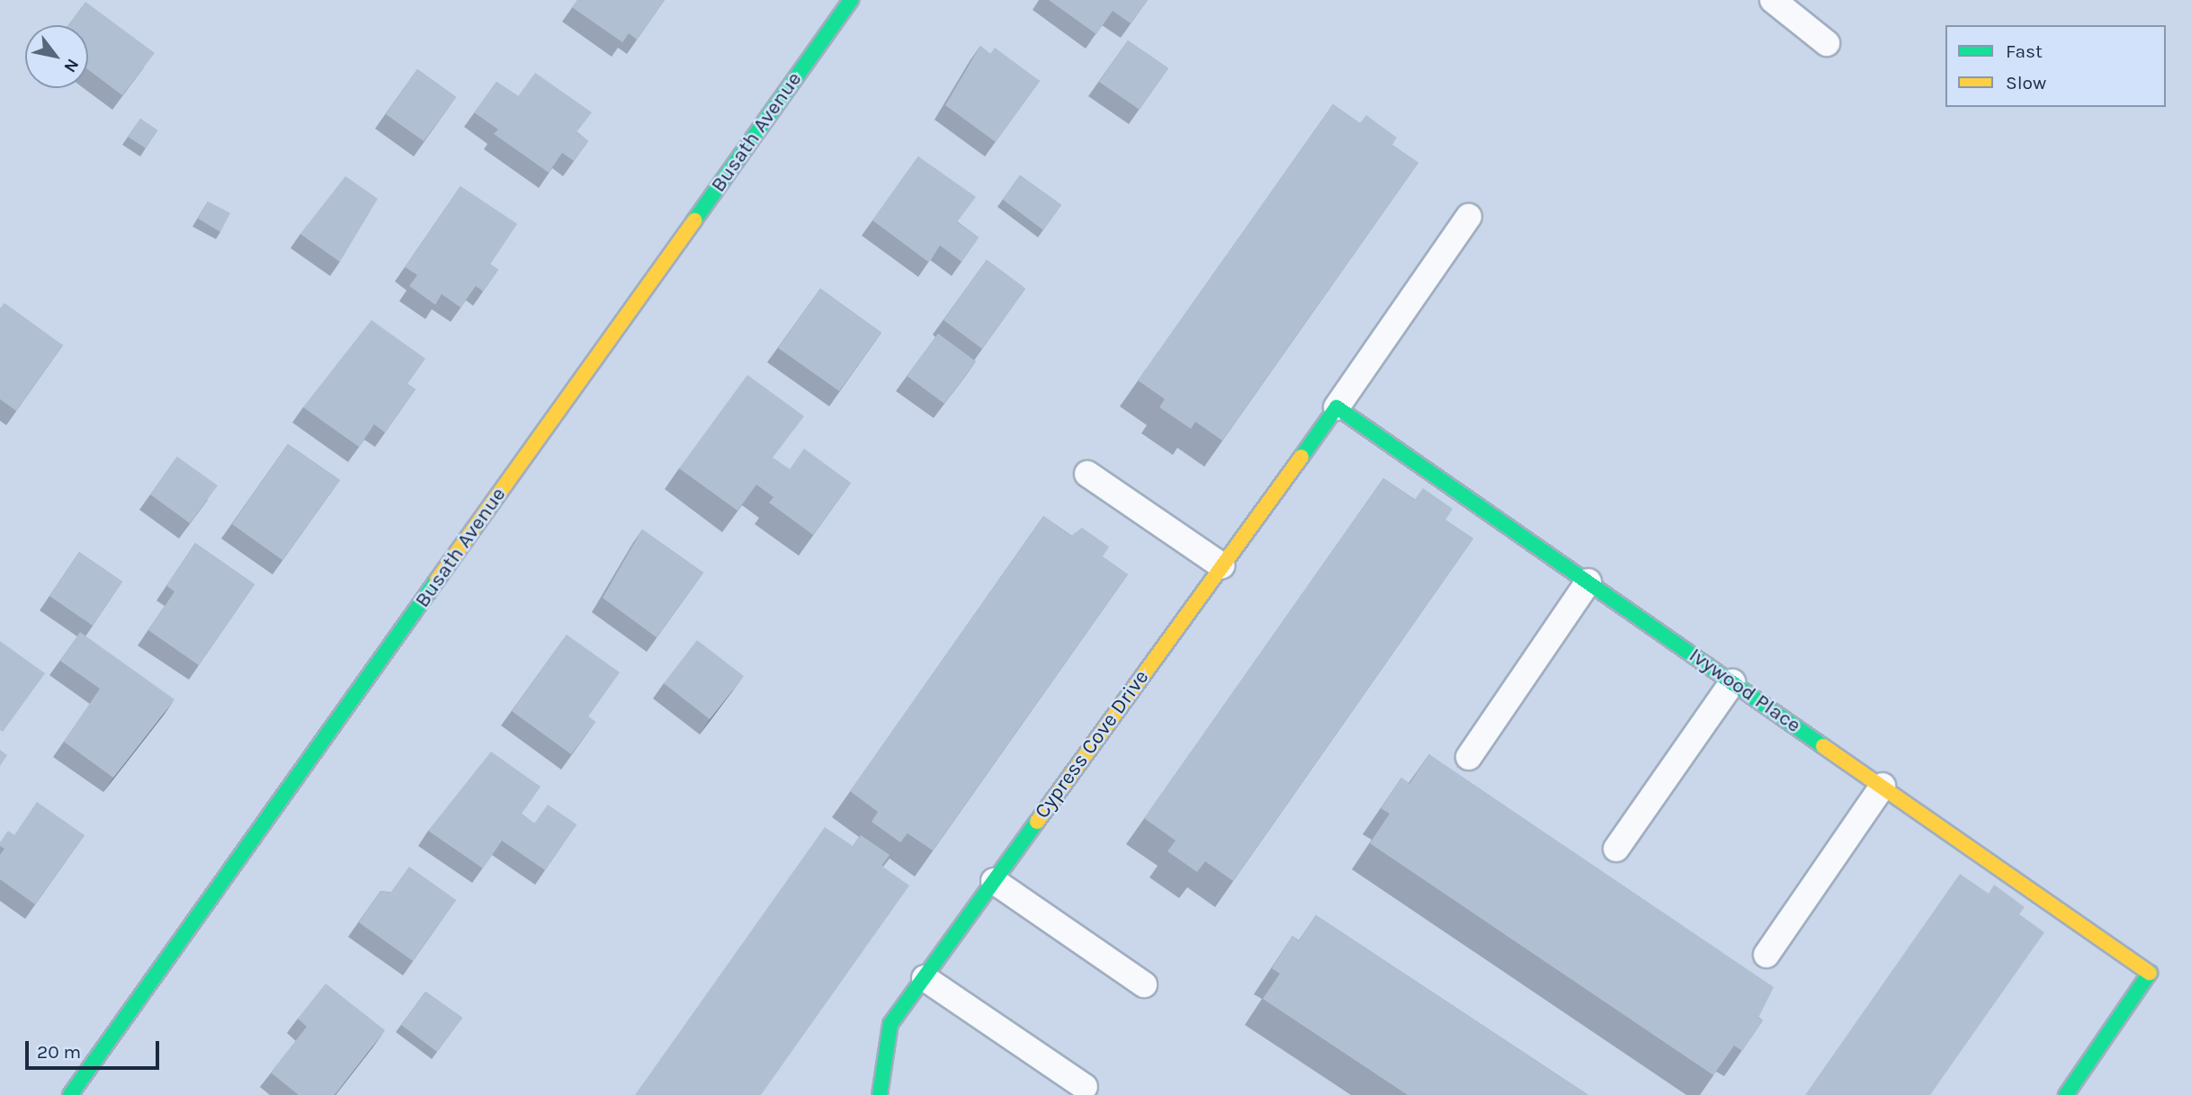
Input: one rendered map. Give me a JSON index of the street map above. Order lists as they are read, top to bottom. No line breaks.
{"streets":{"street":["Busath Avenue","Ivywood Place","Cypress Cove Drive"]},"crossings":[["Ivywood Place","Cypress Cove Drive"]],"legend":["Fast","Slow"],"scale_bar":"20 m","north":"bottom right"}
